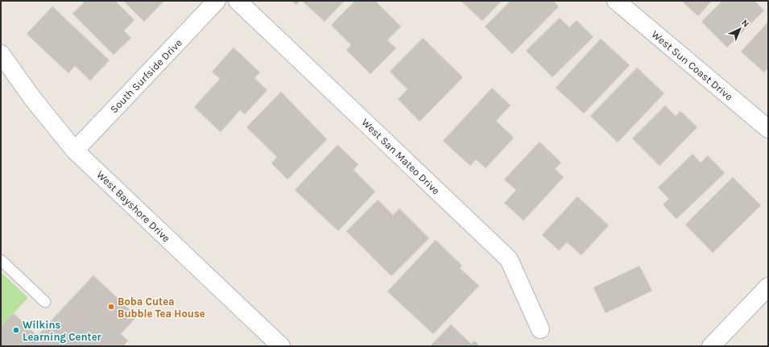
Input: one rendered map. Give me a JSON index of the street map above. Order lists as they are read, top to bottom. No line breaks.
{"streets":{"street":["West Sun Coast Drive","South Surfside Drive","West San Mateo Drive","West Bayshore Drive"]},"crossings":[["South Surfside Drive","West Bayshore Drive"]],"places":["Boba Cutea Bubble Tea House","Wilkins Learning Center"],"north":"top right"}
